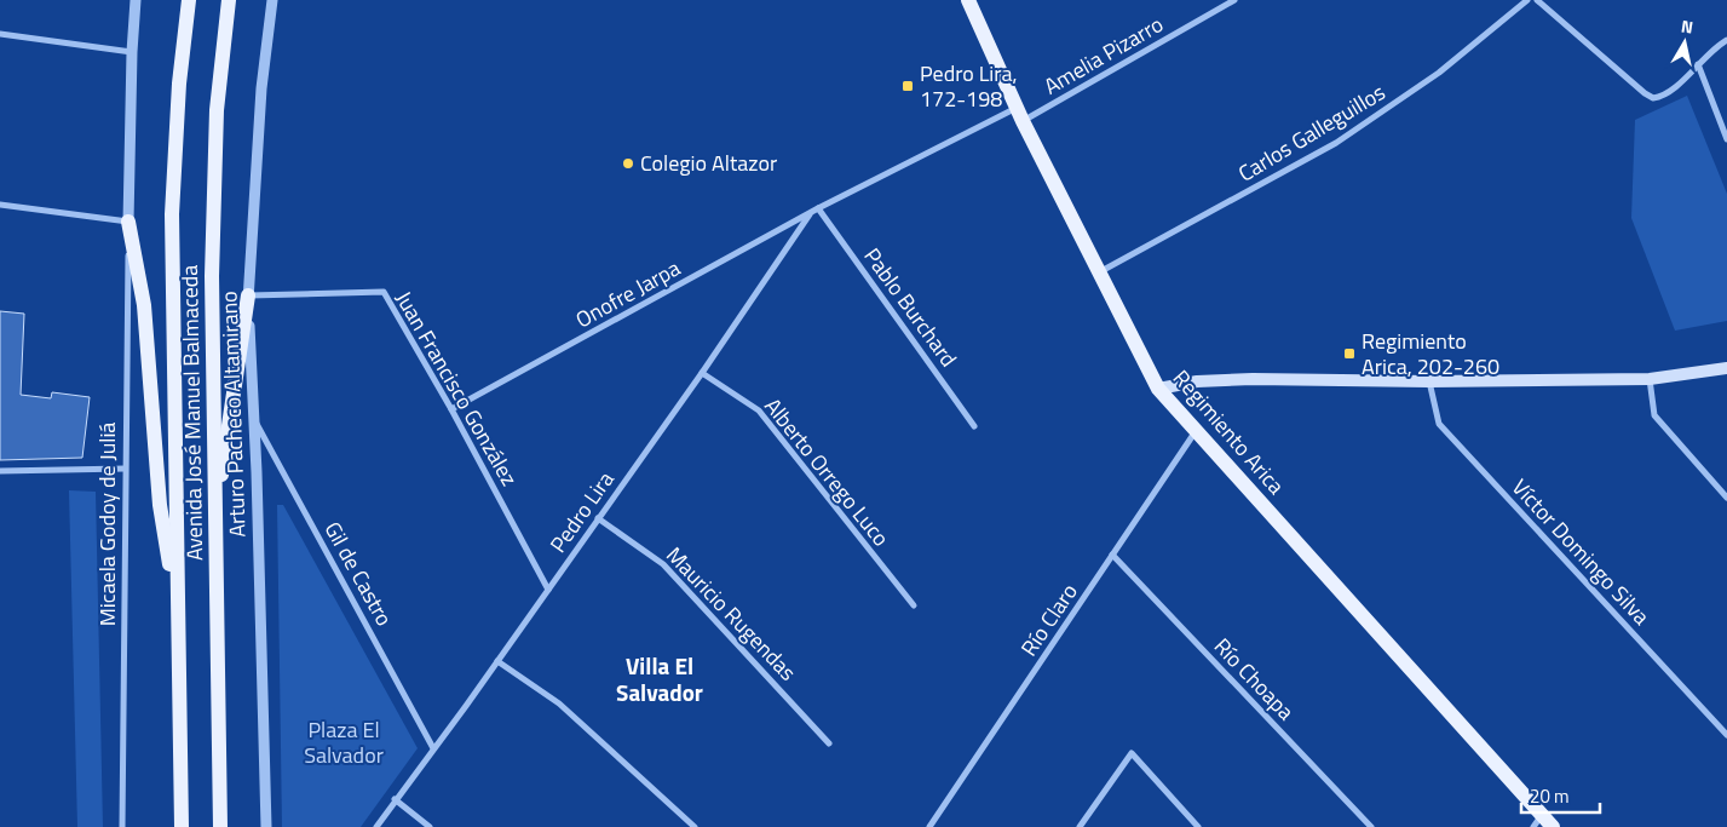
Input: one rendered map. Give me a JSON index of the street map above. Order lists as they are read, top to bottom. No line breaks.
{"streets":{"main road":["Avenida José Manuel Balmaceda","Regimiento Arica"],"street":["Amelia Pizarro","Carlos Galleguillos","Onofre Jarpa","Pablo Burchard","Juan Francisco González","Arturo Pacheco Altamirano","Alberto Orrego Luco","Pedro Lira","Micaela Godoy de Juliá","Víctor Domingo Silva","Gil de Castro","Mauricio Rugendas","Río Claro","Río Choapa"]},"crossings":[["Amelia Pizarro","Regimiento Arica"],["Carlos Galleguillos","Regimiento Arica"],["Onofre Jarpa","Pablo Burchard"],["Onofre Jarpa","Juan Francisco González"],["Onofre Jarpa","Pedro Lira"],["Juan Francisco González","Arturo Pacheco Altamirano"],["Juan Francisco González","Pedro Lira"],["Arturo Pacheco Altamirano","Gil de Castro"],["Regimiento Arica","Río Claro"],["Alberto Orrego Luco","Pedro Lira"],["Pedro Lira","Gil de Castro"],["Pedro Lira","Mauricio Rugendas"],["Río Claro","Río Choapa"]],"districts":["Villa El Salvador"],"parks":["Plaza El Salvador"],"places":{"transit":["Pedro Lira, 172-198","Regimiento Arica, 202-260"],"other":["Colegio Altazor"]},"scale_bar":"20 m","north":"top"}
